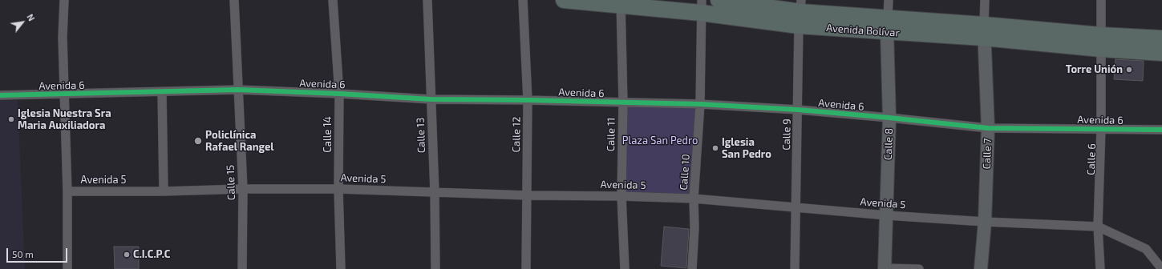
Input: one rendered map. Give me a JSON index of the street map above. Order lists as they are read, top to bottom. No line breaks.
{"streets":{"highway":["Avenida Bolívar"],"main road":["Calle 8","Calle 7"],"street":["Avenida 6","Calle 14","Calle 12","Calle 11","Calle 9","Calle 13","Calle 6","Calle 10","Avenida 5","Calle 15"]},"crossings":[["Avenida Bolívar","Calle 11"],["Avenida Bolívar","Calle 9"],["Avenida Bolívar","Calle 8"],["Avenida Bolívar","Calle 7"],["Avenida Bolívar","Calle 6"],["Avenida Bolívar","Calle 10"],["Avenida 6","Calle 14"],["Avenida 6","Calle 12"],["Avenida 6","Calle 11"],["Avenida 6","Calle 9"],["Avenida 6","Calle 13"],["Avenida 6","Calle 8"],["Avenida 6","Calle 7"],["Avenida 6","Calle 6"],["Avenida 6","Calle 10"],["Avenida 6","Calle 15"],["Calle 14","Avenida 5"],["Calle 12","Avenida 5"],["Calle 11","Avenida 5"],["Calle 9","Avenida 5"],["Calle 13","Avenida 5"],["Calle 8","Avenida 5"],["Calle 7","Avenida 5"],["Calle 6","Avenida 5"],["Calle 10","Avenida 5"],["Avenida 5","Calle 15"]],"parks":["Plaza San Pedro"],"places":["Torre Unión","Iglesia Nuestra Sra Maria Auxiliadora","Policlínica Rafael Rangel","Iglesia San Pedro","C.I.C.P.C"],"scale_bar":"50 m","north":"top right"}
